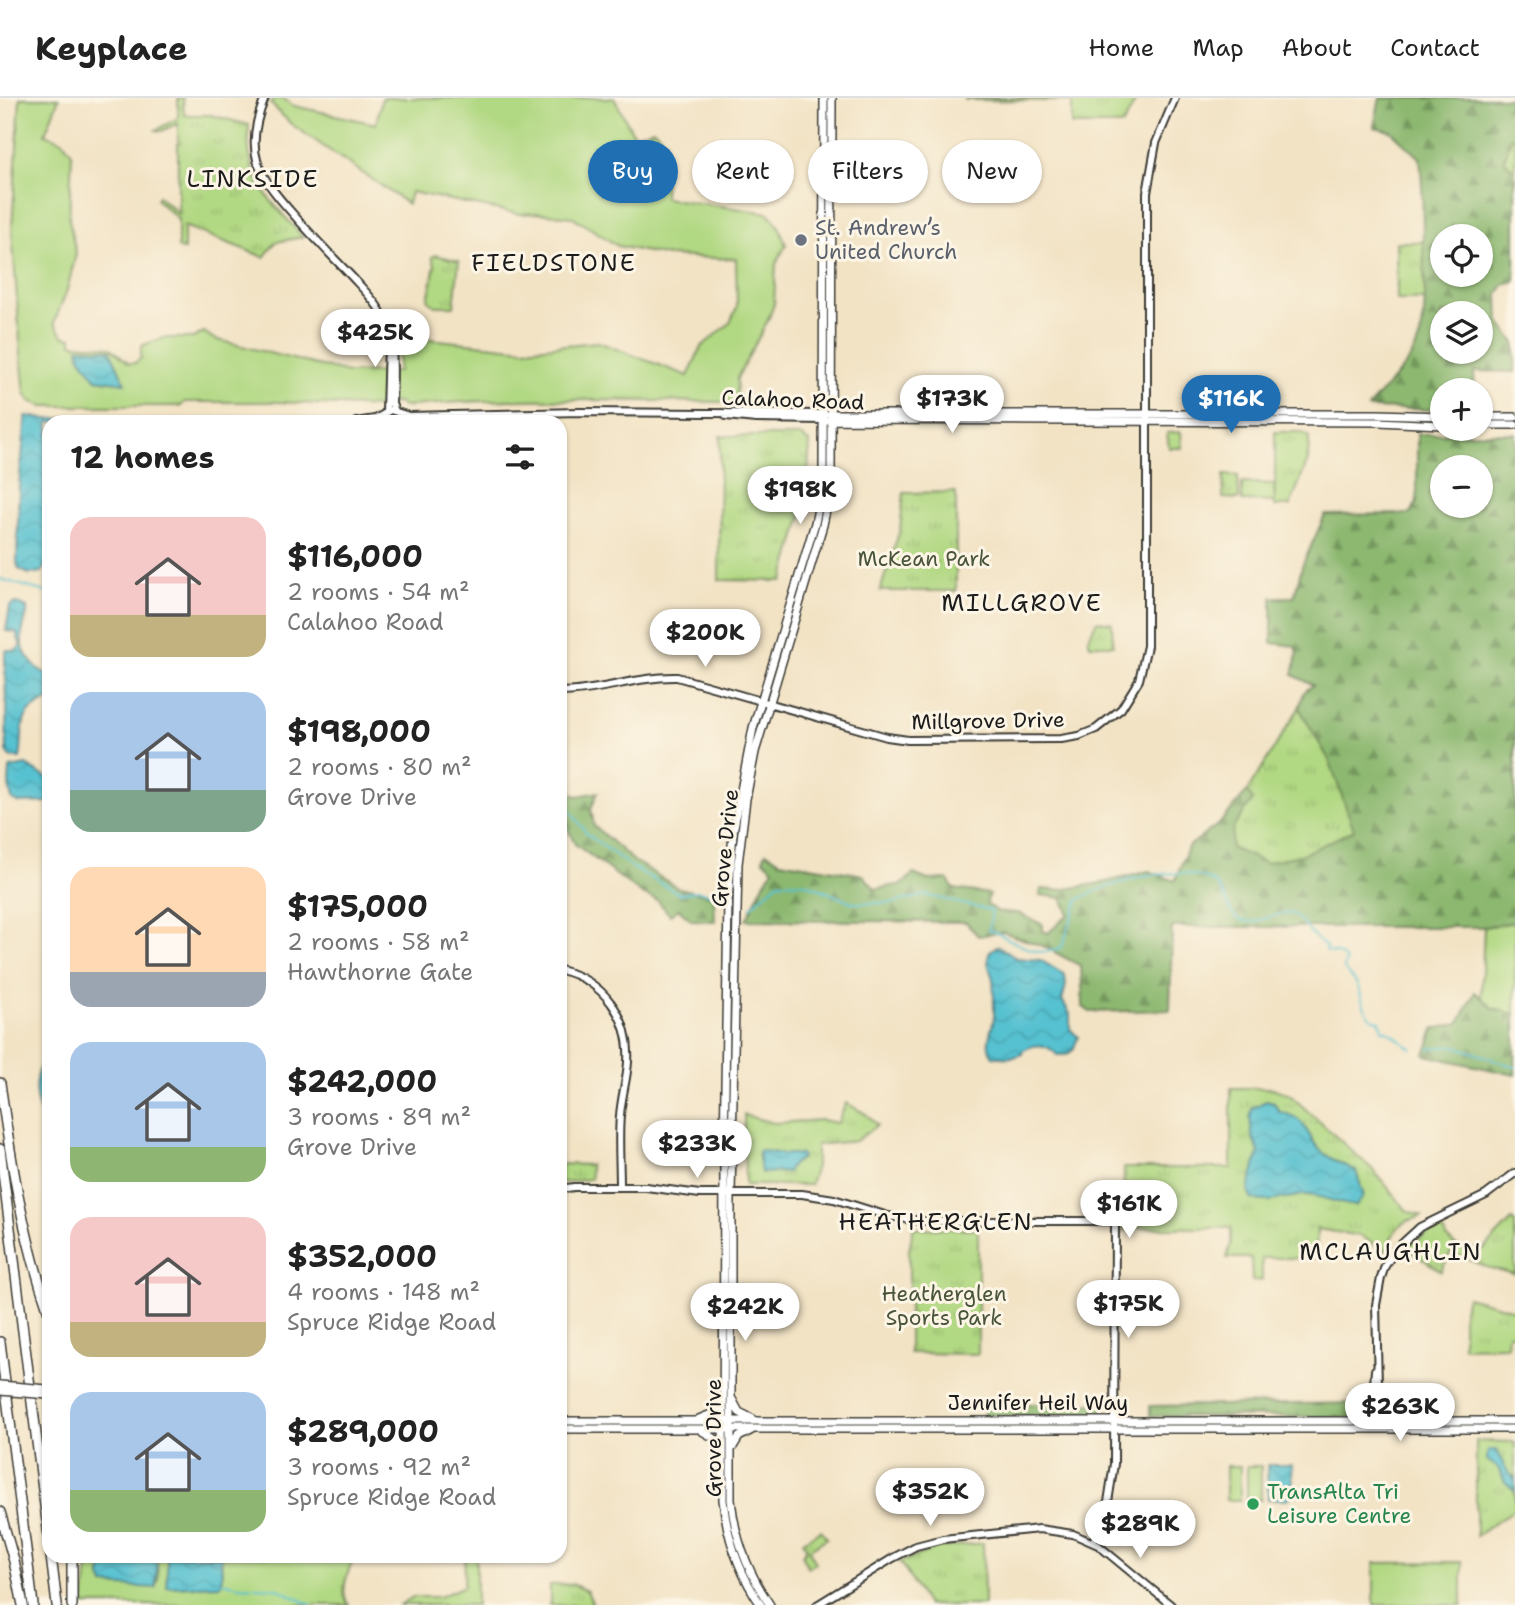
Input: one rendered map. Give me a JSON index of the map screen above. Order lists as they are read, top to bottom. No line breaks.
{"streets":{"main road":["Calahoo Road","Grove Drive","Jennifer Heil Way"],"street":["Millgrove Drive"]},"crossings":[["Calahoo Road","Millgrove Drive"],["Calahoo Road","Grove Drive"],["Millgrove Drive","Grove Drive"],["Grove Drive","Jennifer Heil Way"]],"districts":["LINKSIDE","FIELDSTONE","MILLGROVE","HEATHERGLEN","MCLAUGHLIN"],"parks":["McKean Park","Heatherglen Sports Park"],"places":["St. Andrew’s United Church","TransAlta Tri Leisure Centre"],"page":{"header":"Keyplace","nav":["Home","Map","About","Contact"],"chip":["Buy","Rent","Filters","New"],"map_buttons":["+","−"],"price":["$425K","$173K","$116K","$198K","$200K","$233K","$161K","$175K","$242K","$263K","$352K","$289K"],"heading":"12 homes","list":[{"name":"$116,000","note":"2 rooms · 54 m² · Calahoo Road"},{"name":"$198,000","note":"2 rooms · 80 m² · Grove Drive"},{"name":"$175,000","note":"2 rooms · 58 m² · Hawthorne Gate"},{"name":"$242,000","note":"3 rooms · 89 m² · Grove Drive"},{"name":"$352,000","note":"4 rooms · 148 m² · Spruce Ridge Road"},{"name":"$289,000","note":"3 rooms · 92 m² · Spruce Ridge Road"}]}}
